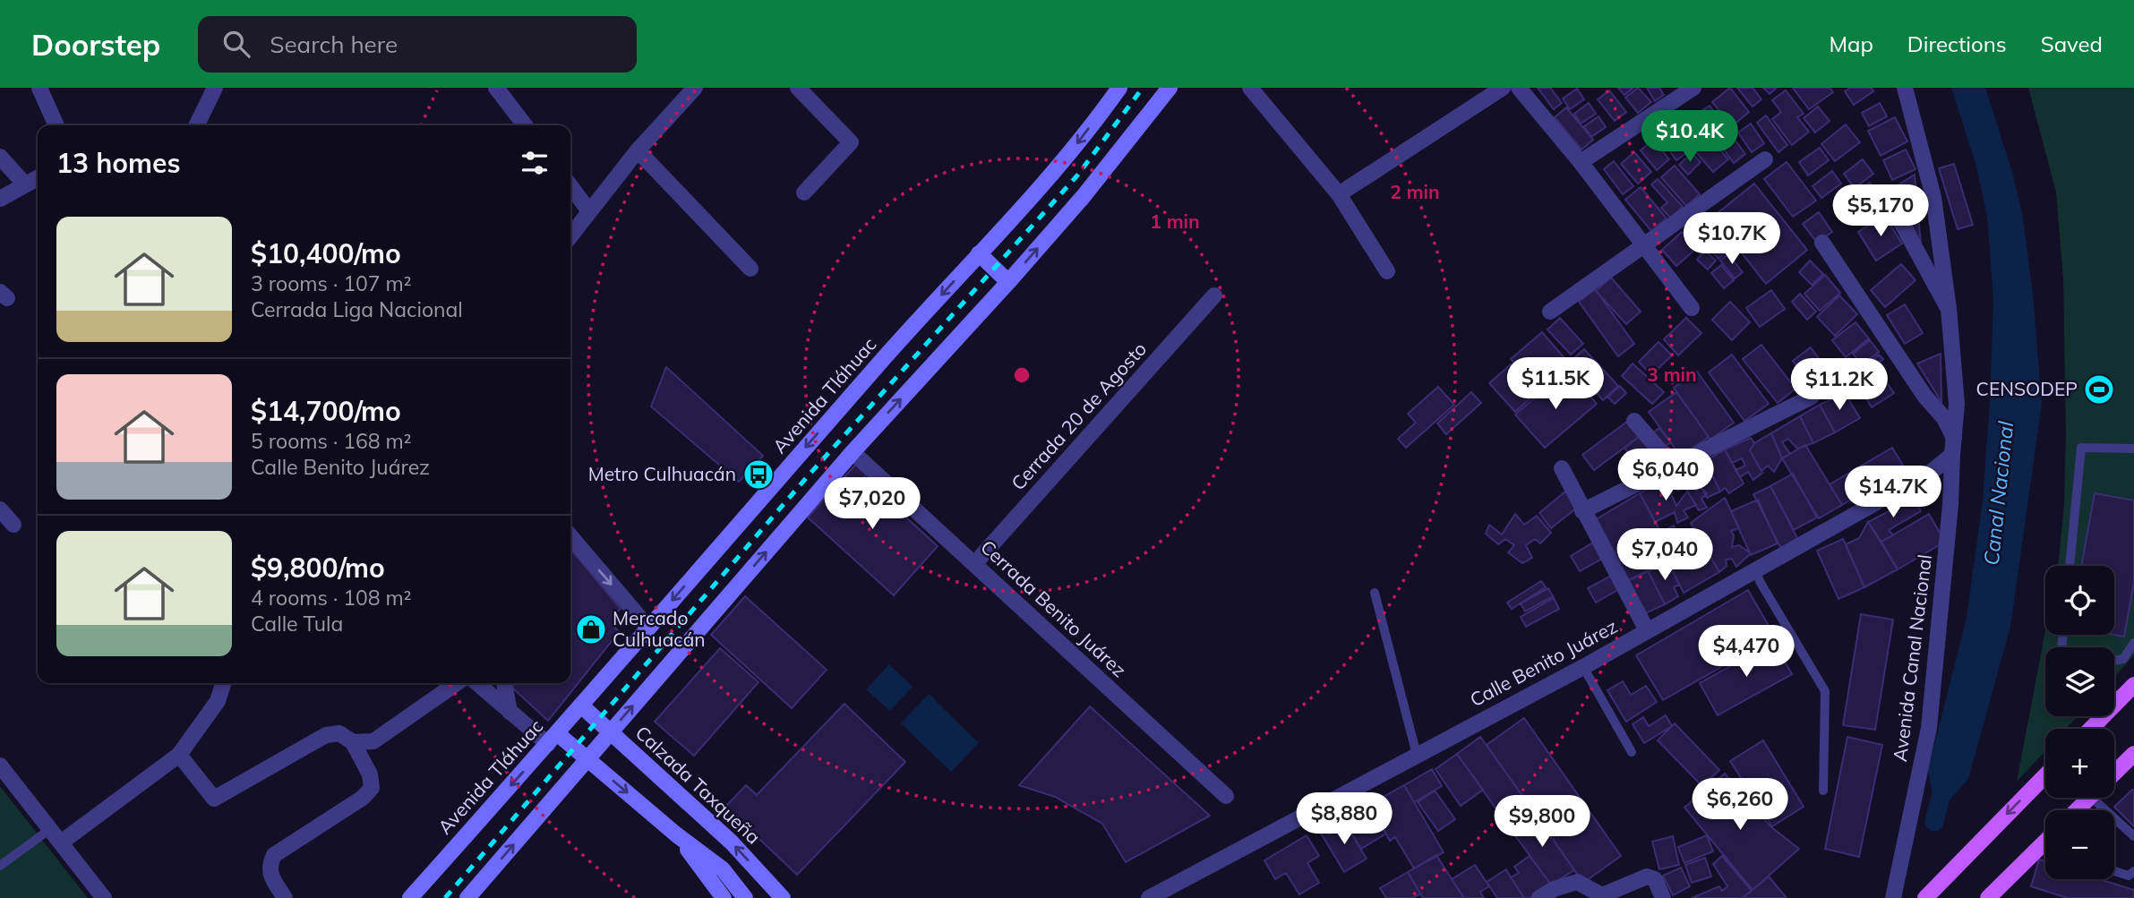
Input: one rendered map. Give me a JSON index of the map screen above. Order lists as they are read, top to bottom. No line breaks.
{"streets":{"main road":["Avenida Tláhuac","Calzada Taxqueña"],"street":["Cerrada 20 de Agosto","Cerrada Benito Juárez","Avenida Canal Nacional","Calle Benito Juárez"]},"crossings":[["Avenida Tláhuac","Calzada Taxqueña"],["Cerrada 20 de Agosto","Cerrada Benito Juárez"],["Avenida Canal Nacional","Calle Benito Juárez"]],"water":["Canal Nacional"],"places":{"sports":["CENSODEP"],"bus stop":["Metro Culhuacán"],"shop":["Mercado Culhuacán"]},"page":{"header":"Doorstep","search":"Search here","nav":["Map","Directions","Saved"],"price":["$10.4K","$5,170","$10.7K","$11.5K","$11.2K","$6,040","$14.7K","$7,020","$7,040","$4,470","$6,260","$8,880","$9,800"],"heading":"13 homes","list":[{"name":"$10,400/mo","note":"3 rooms · 107 m² · Cerrada Liga Nacional"},{"name":"$14,700/mo","note":"5 rooms · 168 m² · Calle Benito Juárez"},{"name":"$9,800/mo","note":"4 rooms · 108 m² · Calle Tula"}],"map_buttons":["+","−"]},"rings":["2 min","1 min","3 min"]}
